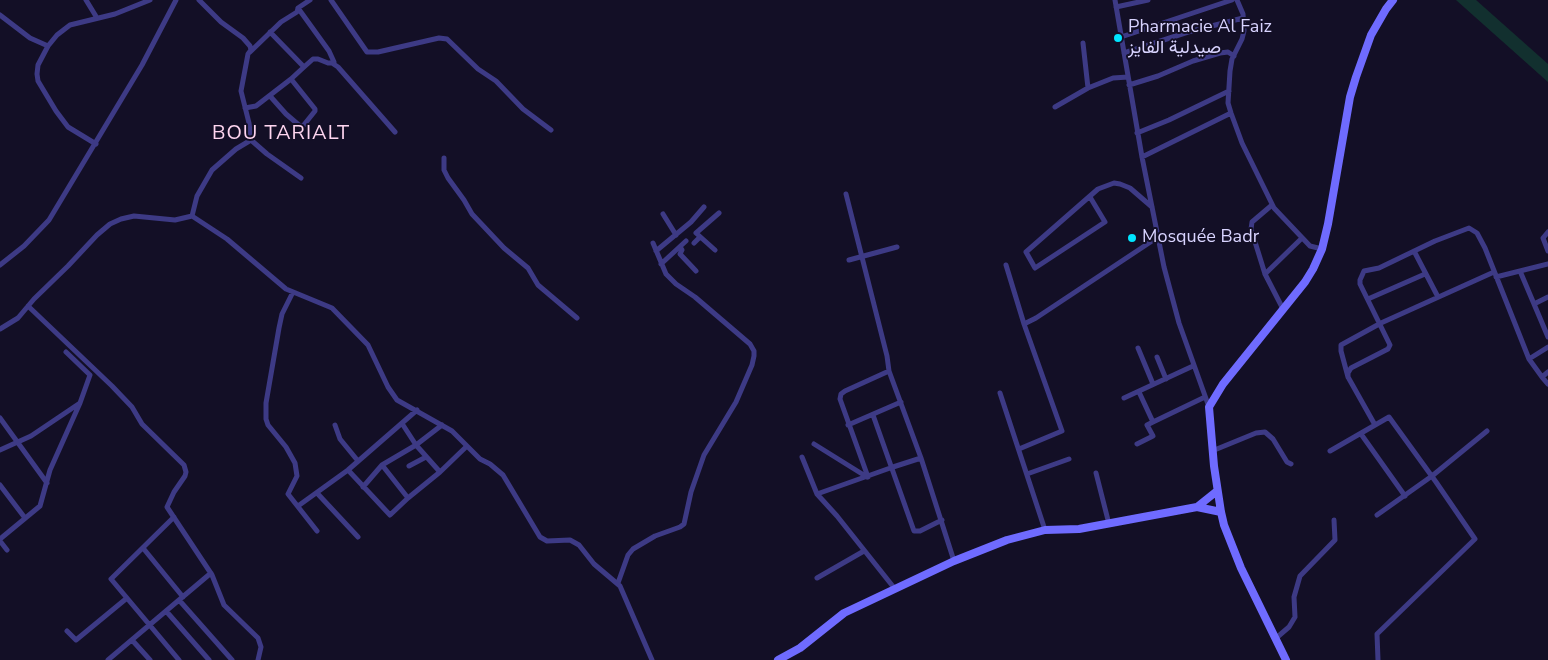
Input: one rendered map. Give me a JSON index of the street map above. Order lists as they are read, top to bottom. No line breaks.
{"districts":["BOU TARIALT"],"places":["Pharmacie Al Faiz صيدلية الفايز","Mosquée Badr"]}
